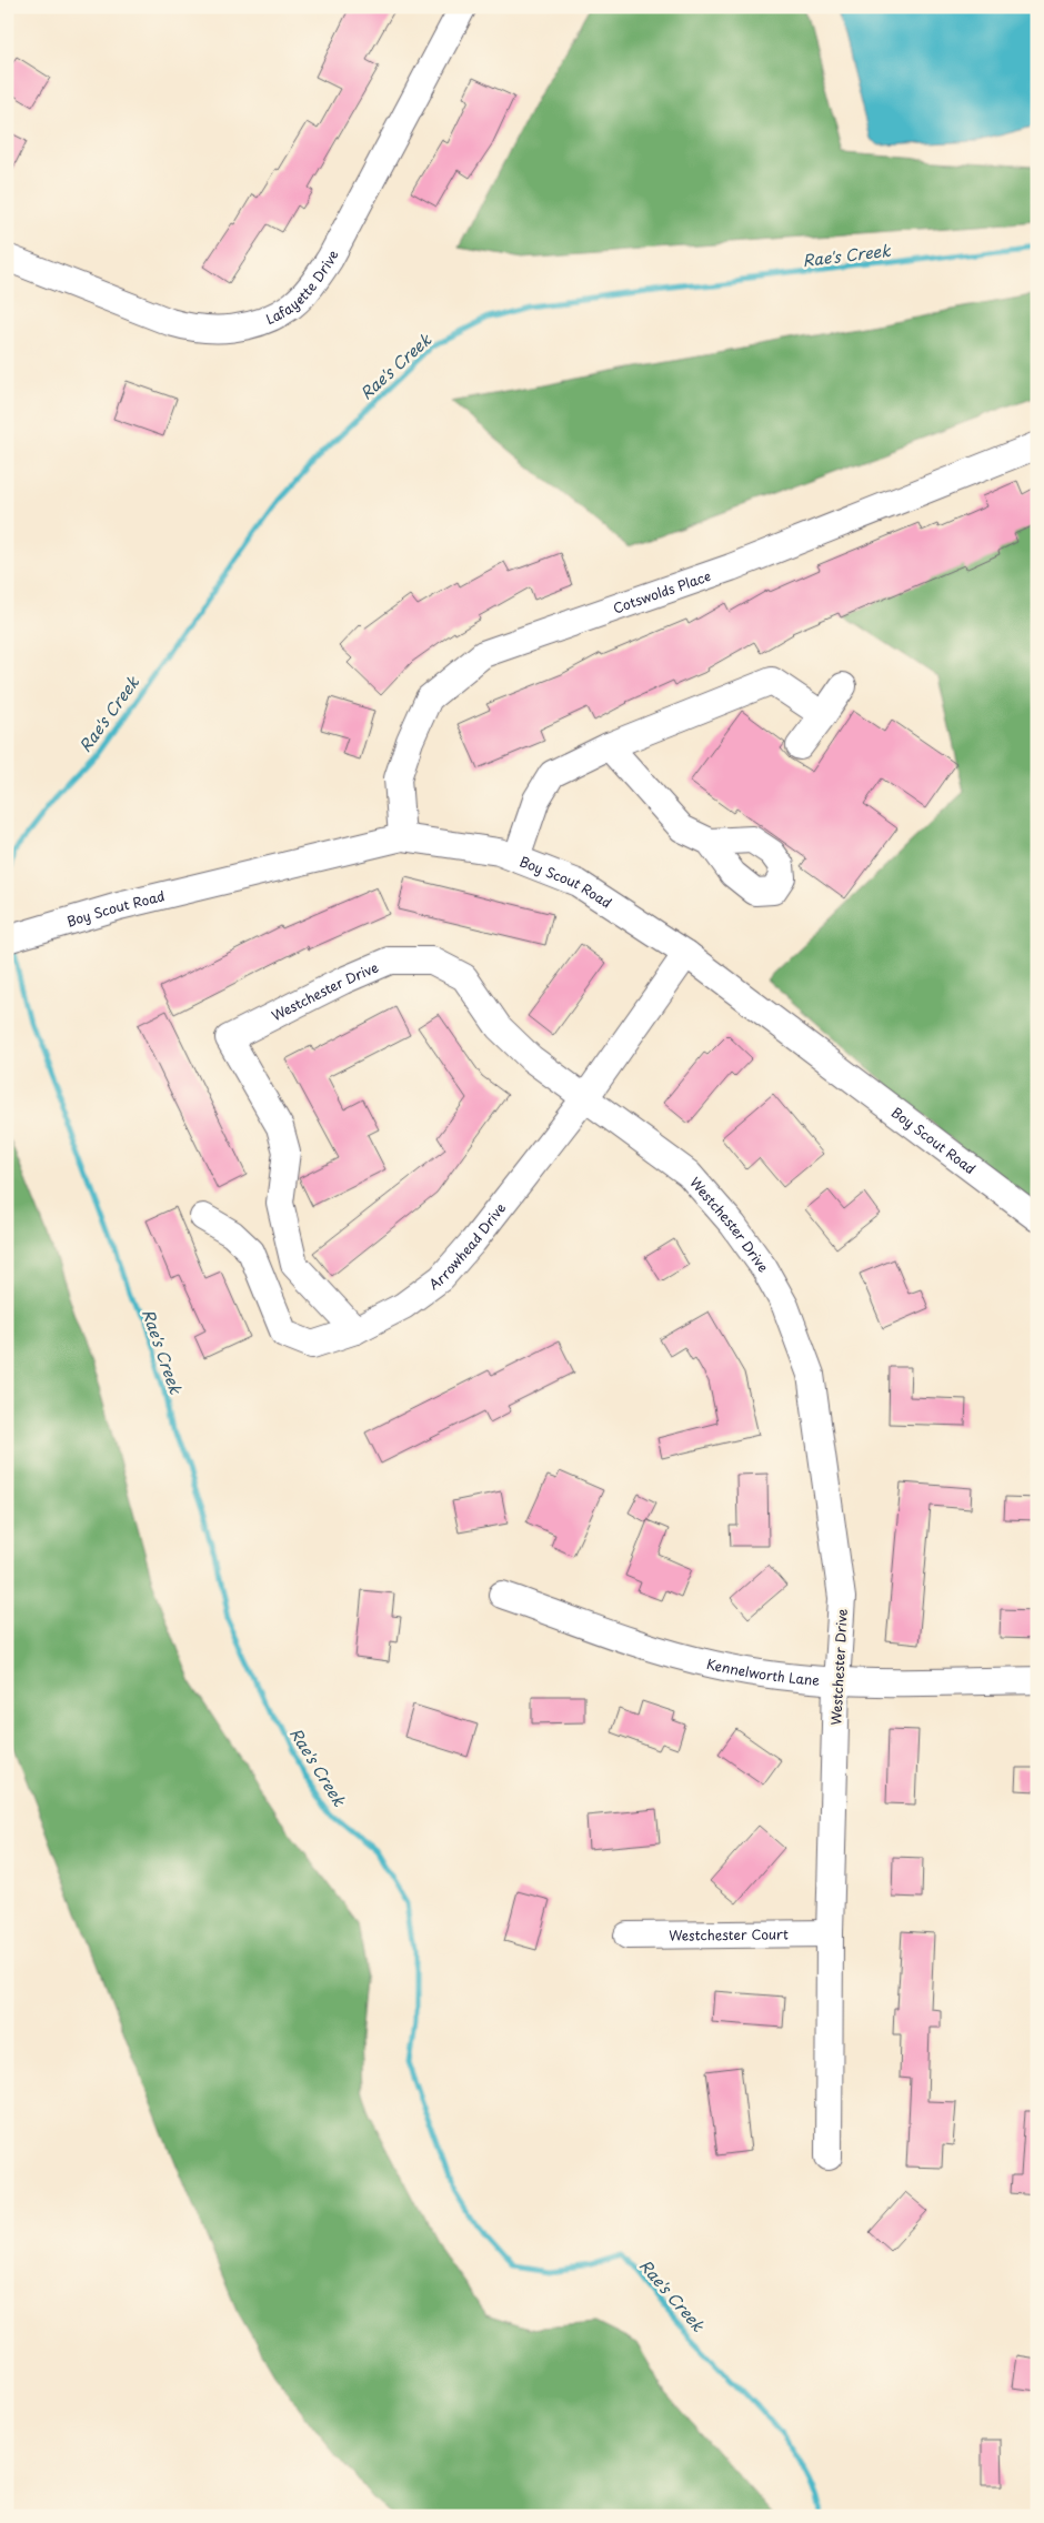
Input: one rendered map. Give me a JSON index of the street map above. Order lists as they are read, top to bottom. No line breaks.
{"streets":{"street":["Lafayette Drive","Cotswolds Place","Boy Scout Road","Westchester Drive","Arrowhead Drive","Kennelworth Lane","Westchester Court"]},"crossings":[["Cotswolds Place","Boy Scout Road"],["Boy Scout Road","Arrowhead Drive"],["Westchester Drive","Arrowhead Drive"],["Westchester Drive","Kennelworth Lane"],["Westchester Drive","Westchester Court"]],"water":["Rae's Creek"]}
